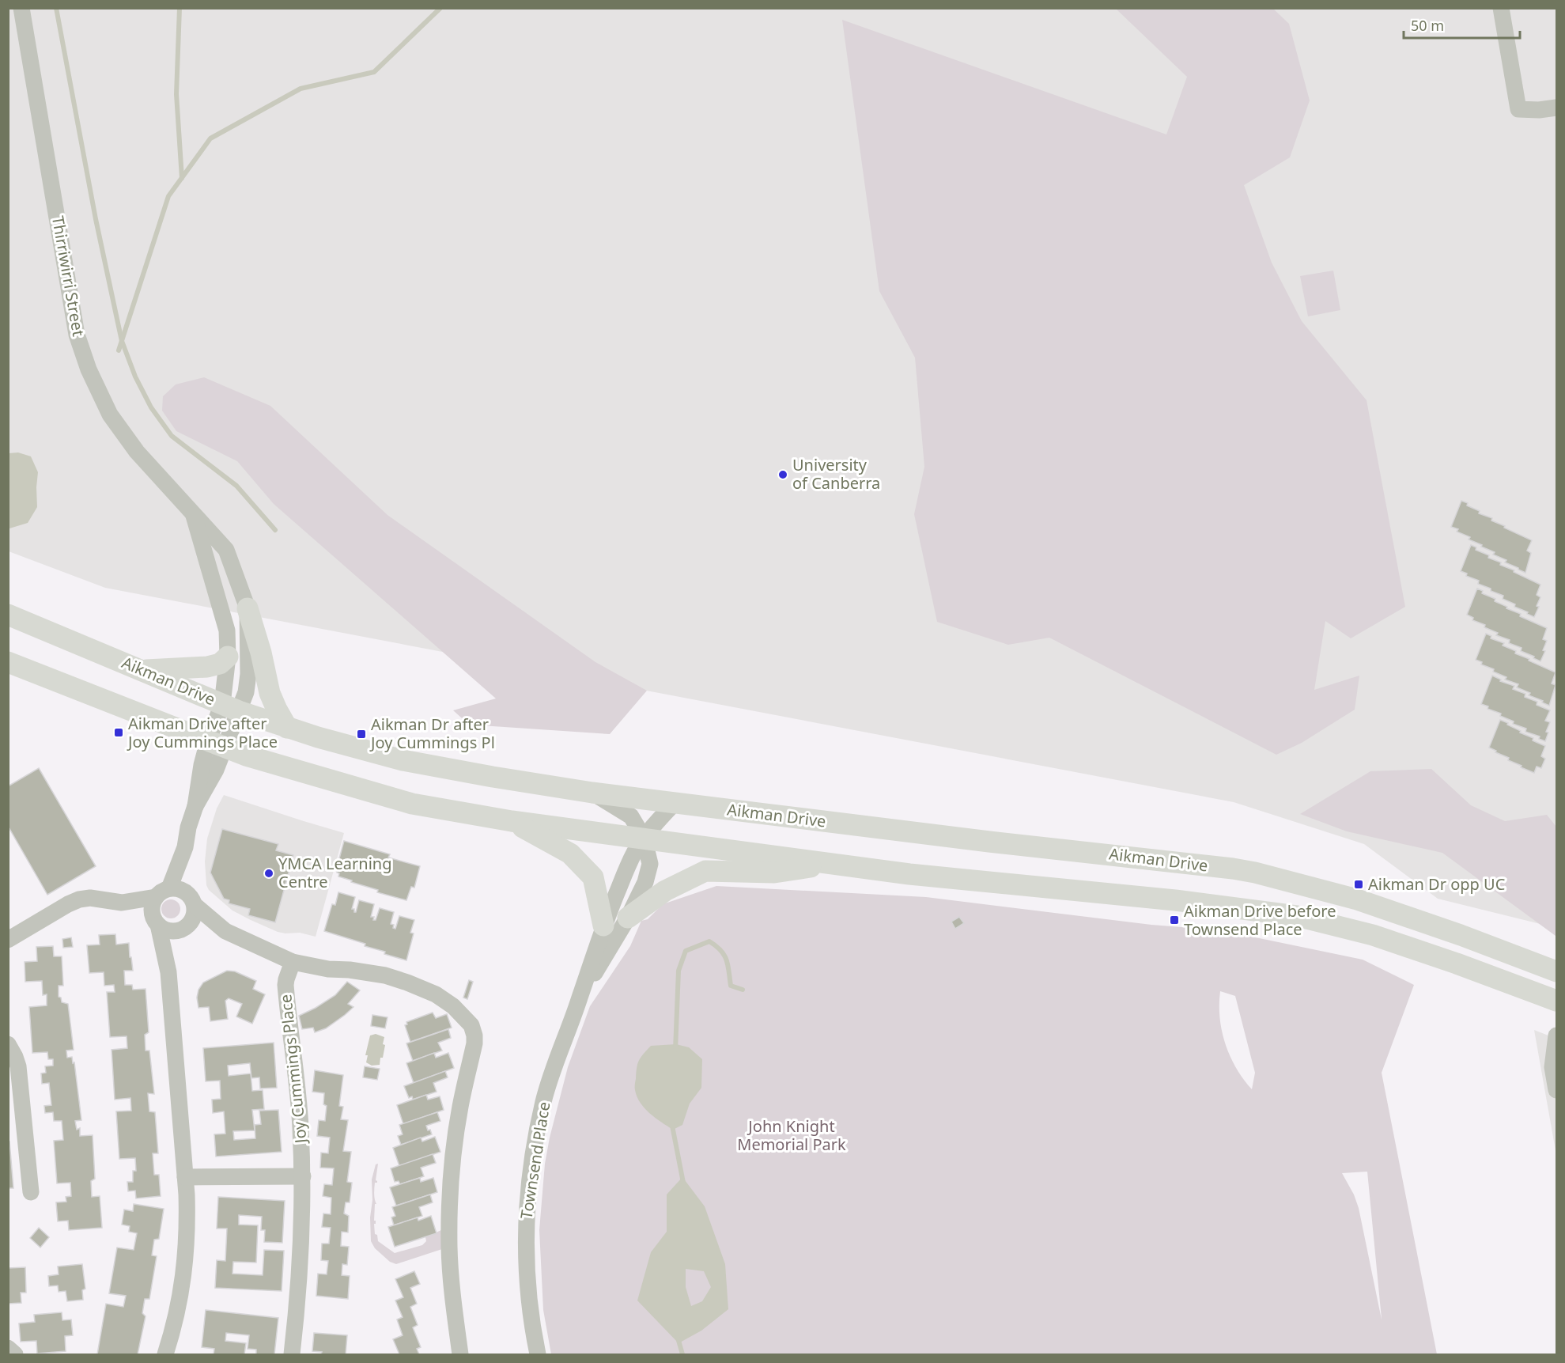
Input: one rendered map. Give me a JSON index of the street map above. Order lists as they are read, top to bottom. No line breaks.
{"streets":{"main road":["Aikman Drive"],"street":["Thirriwirri Street","Joy Cummings Place","Townsend Place"]},"crossings":[["Thirriwirri Street","Aikman Drive"],["Aikman Drive","Townsend Place"]],"parks":["John Knight Memorial Park"],"places":{"other":["University of Canberra","YMCA Learning Centre"],"transit":["Aikman Drive after Joy Cummings Place","Aikman Dr after Joy Cummings Pl","Aikman Dr opp UC","Aikman Drive before Townsend Place"]},"scale_bar":"50 m"}
